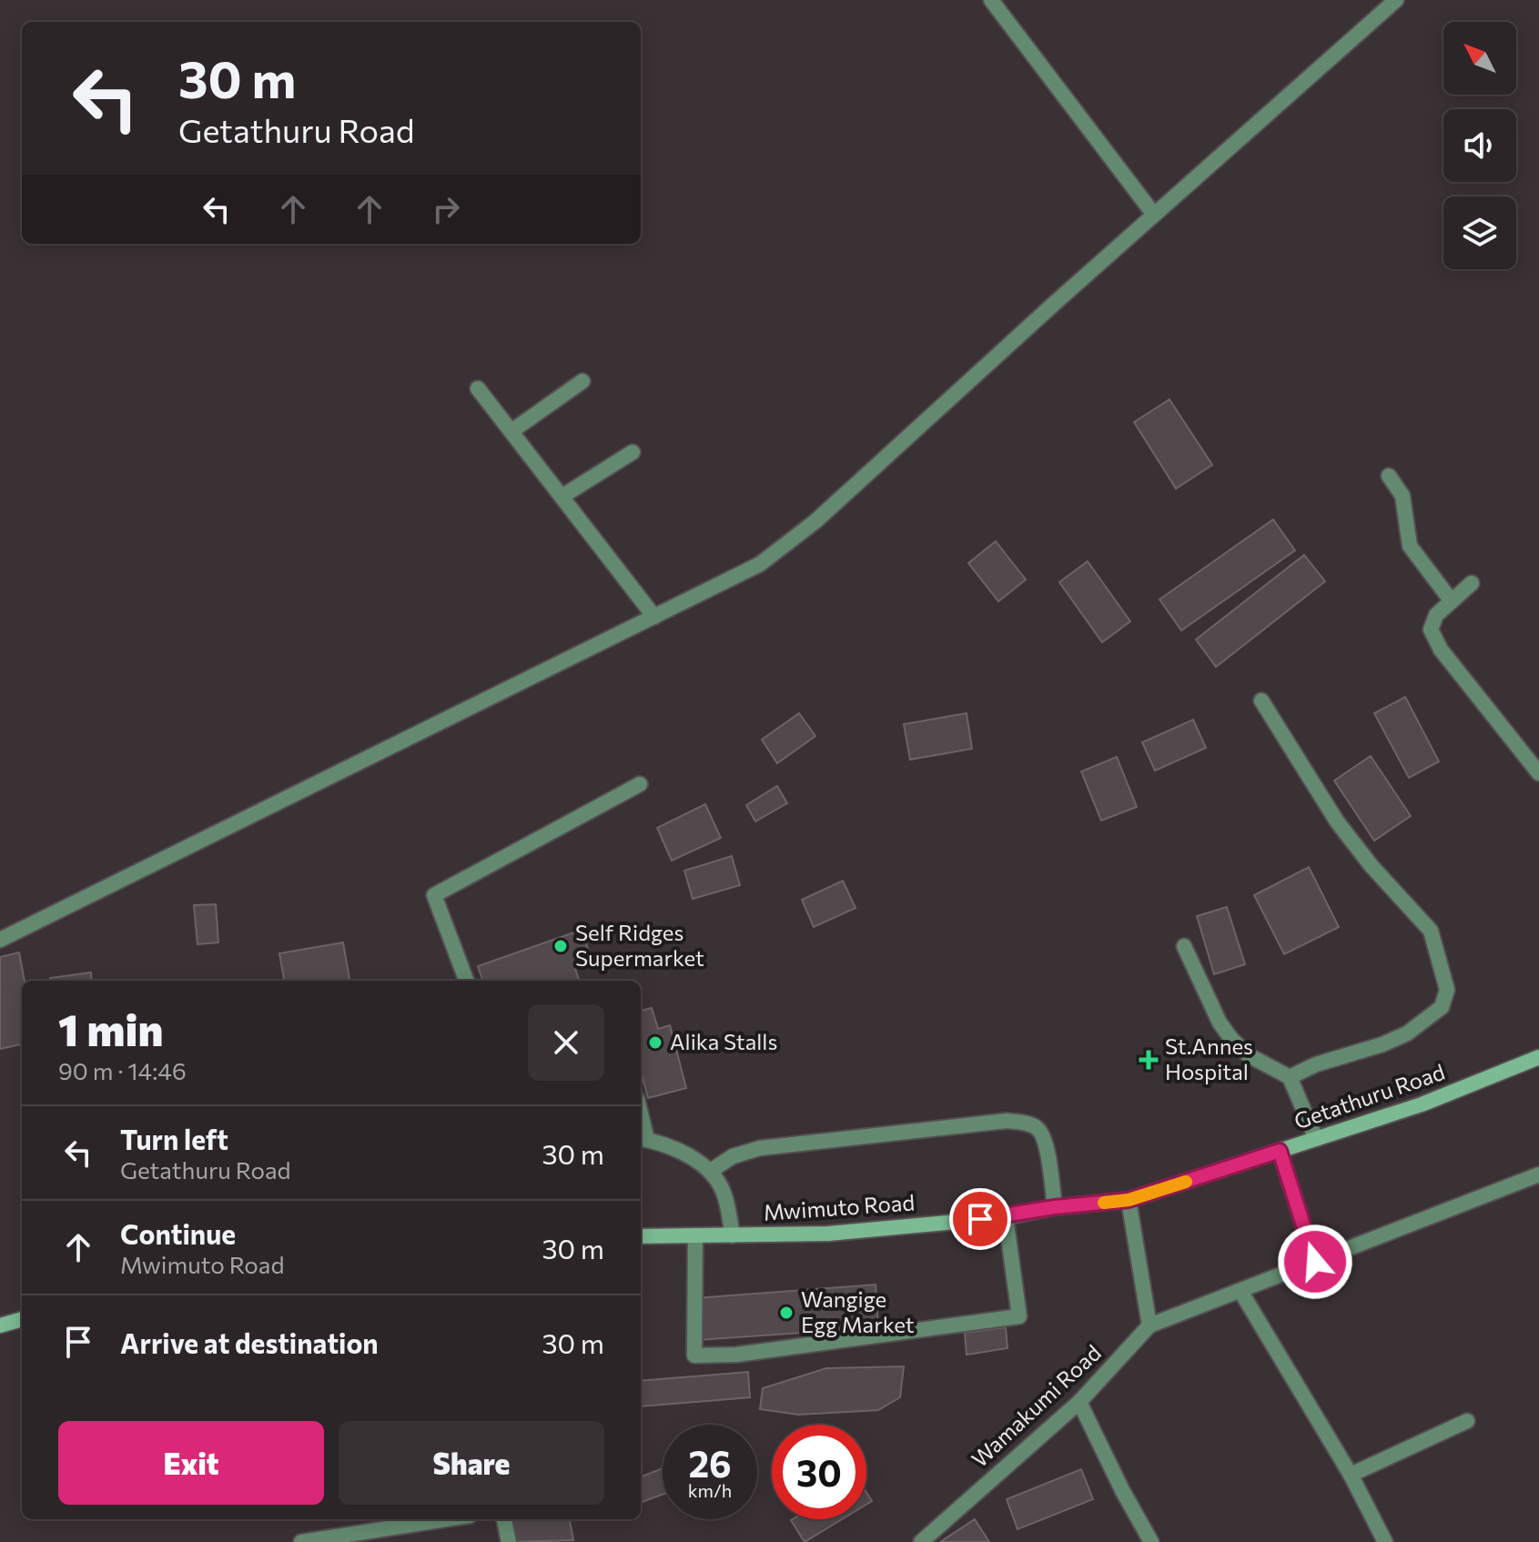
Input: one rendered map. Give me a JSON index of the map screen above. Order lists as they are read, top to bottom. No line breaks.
{"streets":{"main road":["Getathuru Road","Mwimuto Road"],"street":["Wamakumi Road"]},"crossings":[["Getathuru Road","Mwimuto Road"]],"places":{"other":["Self Ridges Supermarket","Alika Stalls","Wangige Egg Market"],"health":["St.Annes Hospital"]},"north":"top left","page":{"turn":["30 m","Getathuru Road"],"heading":["1 min","90 m · 14:46"],"list":[{"name":"Turn left","note":"Getathuru Road","value":"30 m"},{"name":"Continue","note":"Mwimuto Road","value":"30 m"},{"name":"Arrive at destination","value":"30 m"}],"buttons":["Exit","Share"],"speed":"26 km/h","limit":"30"}}
